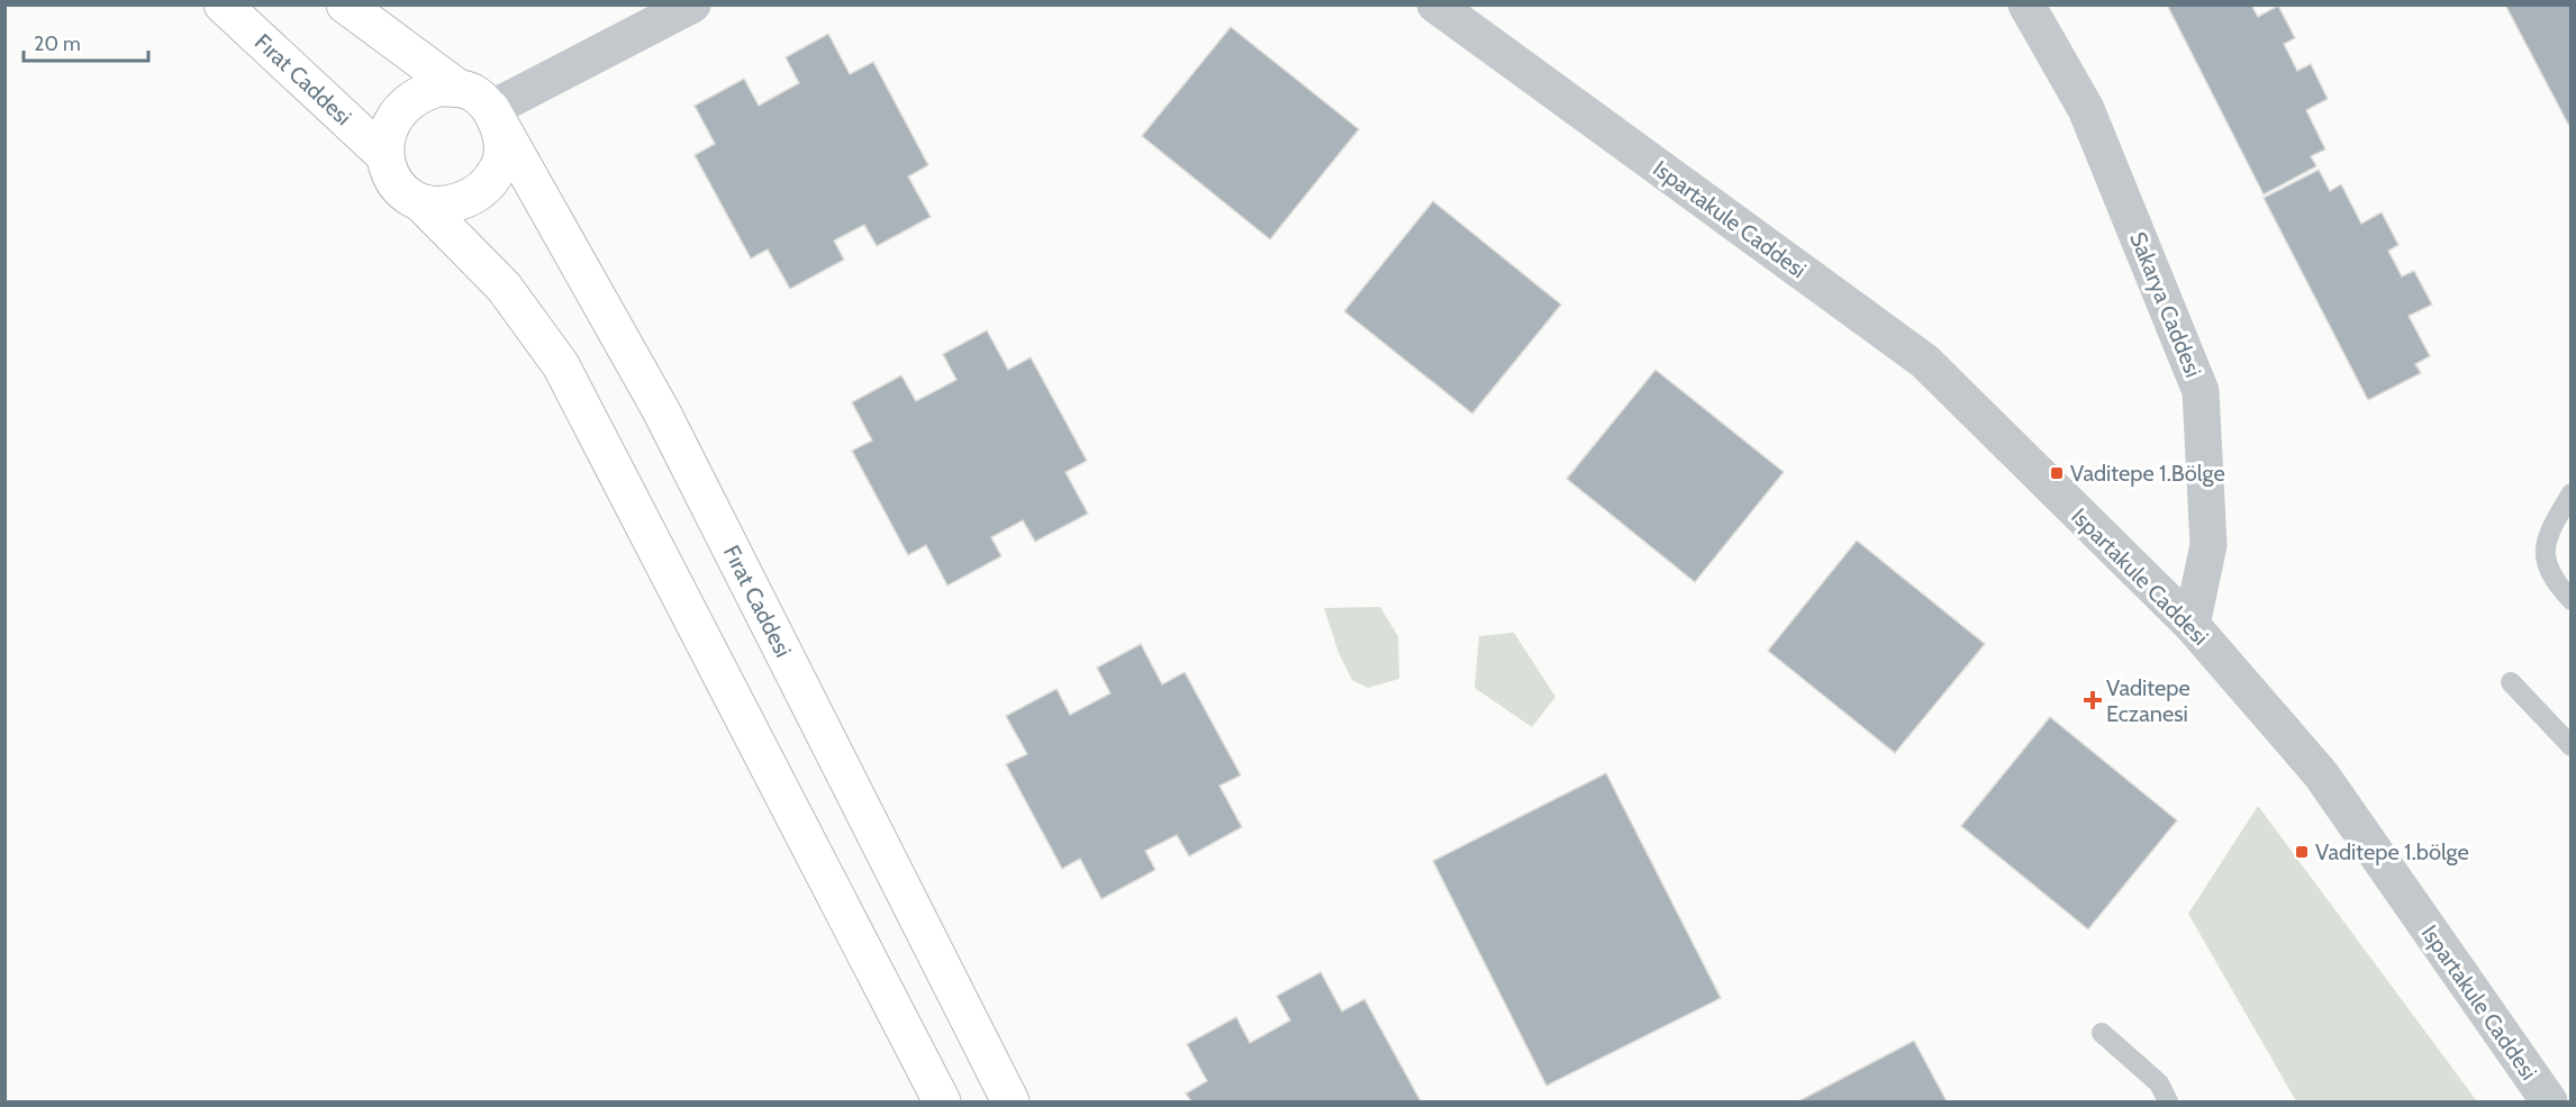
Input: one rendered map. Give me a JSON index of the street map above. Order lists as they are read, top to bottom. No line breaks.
{"streets":{"main road":["Fırat Caddesi"],"street":["Ispartakule Caddesi","Sakarya Caddesi"]},"crossings":[["Ispartakule Caddesi","Sakarya Caddesi"]],"places":{"transit":["Vaditepe 1.Bölge","Vaditepe 1.bölge"],"health":["Vaditepe Eczanesi"]},"scale_bar":"20 m"}
